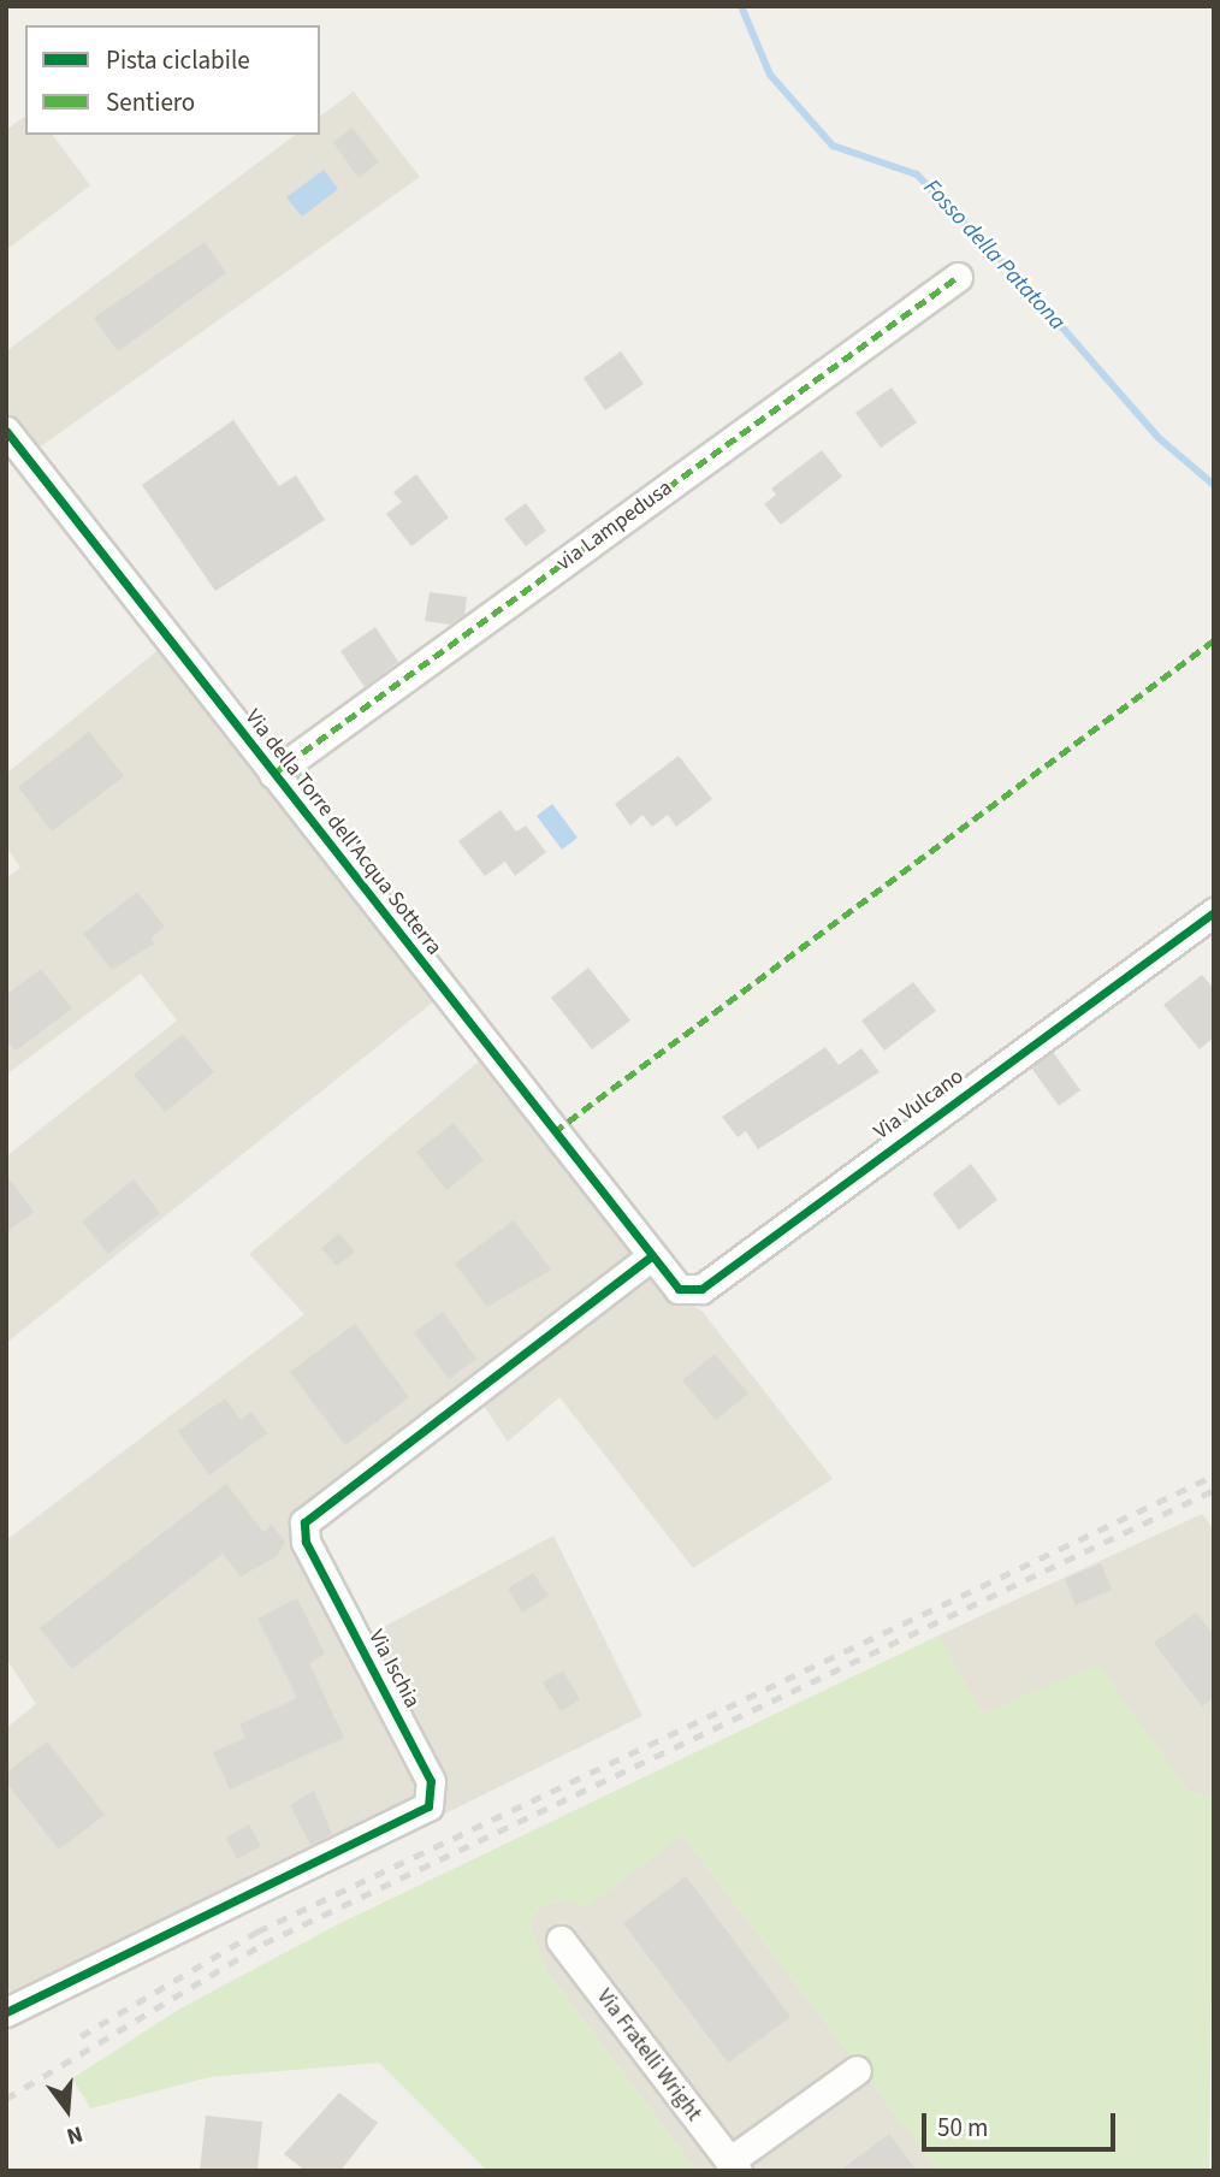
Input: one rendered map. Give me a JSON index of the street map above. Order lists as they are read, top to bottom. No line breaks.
{"streets":{"street":["via Lampedusa","Via della Torre dell'Acqua Sotterra","Via Vulcano","Via Ischia","Via Fratelli Wright"]},"crossings":[["via Lampedusa","Via della Torre dell'Acqua Sotterra"],["Via della Torre dell'Acqua Sotterra","Via Vulcano"],["Via della Torre dell'Acqua Sotterra","Via Ischia"],["Via Vulcano","Via Ischia"]],"water":["Fosso della Patatona"],"legend":["Pista ciclabile","Sentiero"],"scale_bar":"50 m","north":"bottom"}
